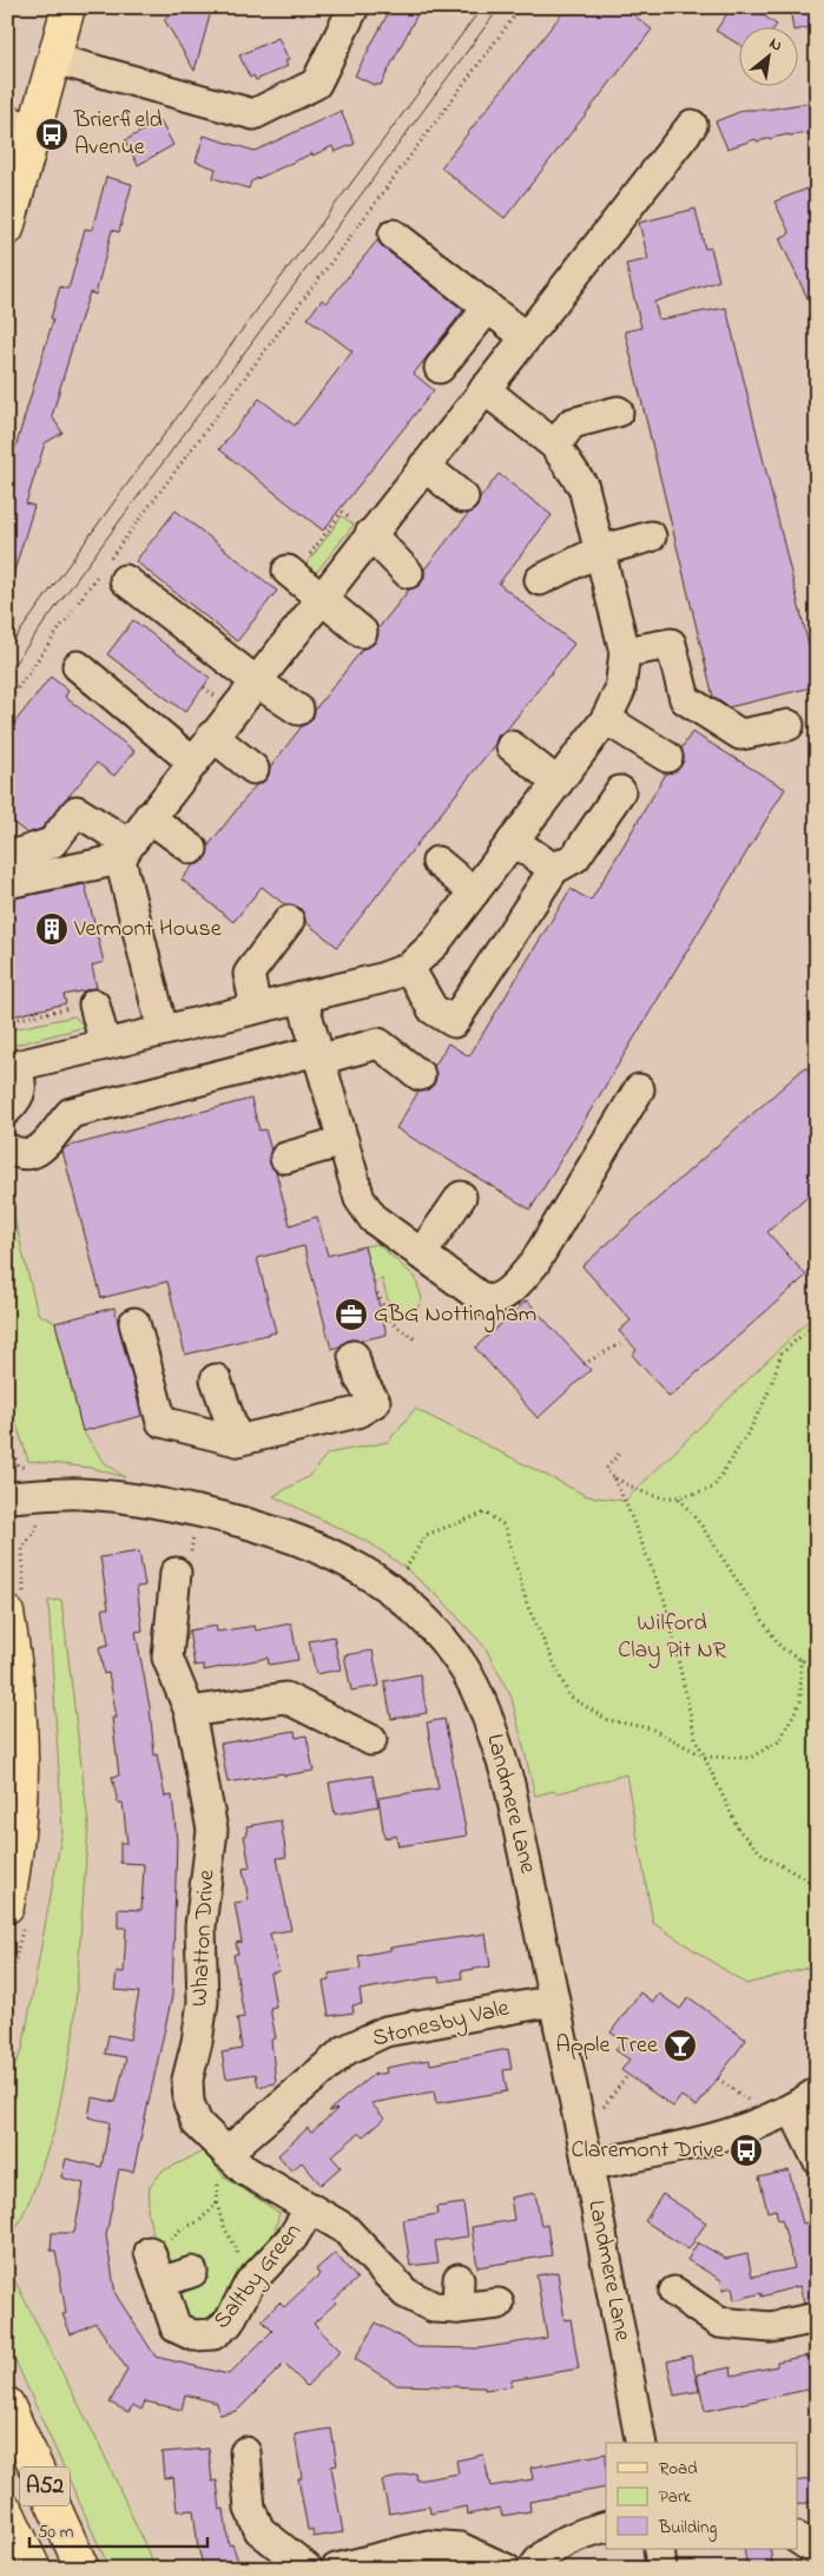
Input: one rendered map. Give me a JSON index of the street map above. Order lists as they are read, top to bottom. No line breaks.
{"streets":{"main road":["A52"],"street":["Landmere Lane","Whatton Drive","Stonesby Vale","Saltby Green"]},"crossings":[["Landmere Lane","Stonesby Vale"],["Whatton Drive","Stonesby Vale"],["Whatton Drive","Saltby Green"]],"parks":["Wilford Clay Pit NR"],"places":{"bus stop":["Brierfield Avenue","Claremont Drive"],"building":["Vermont House"],"office":["GBG Nottingham"],"bar":["Apple Tree"]},"legend":["Road","Park","Building"],"scale_bar":"50 m","north":"top right"}
